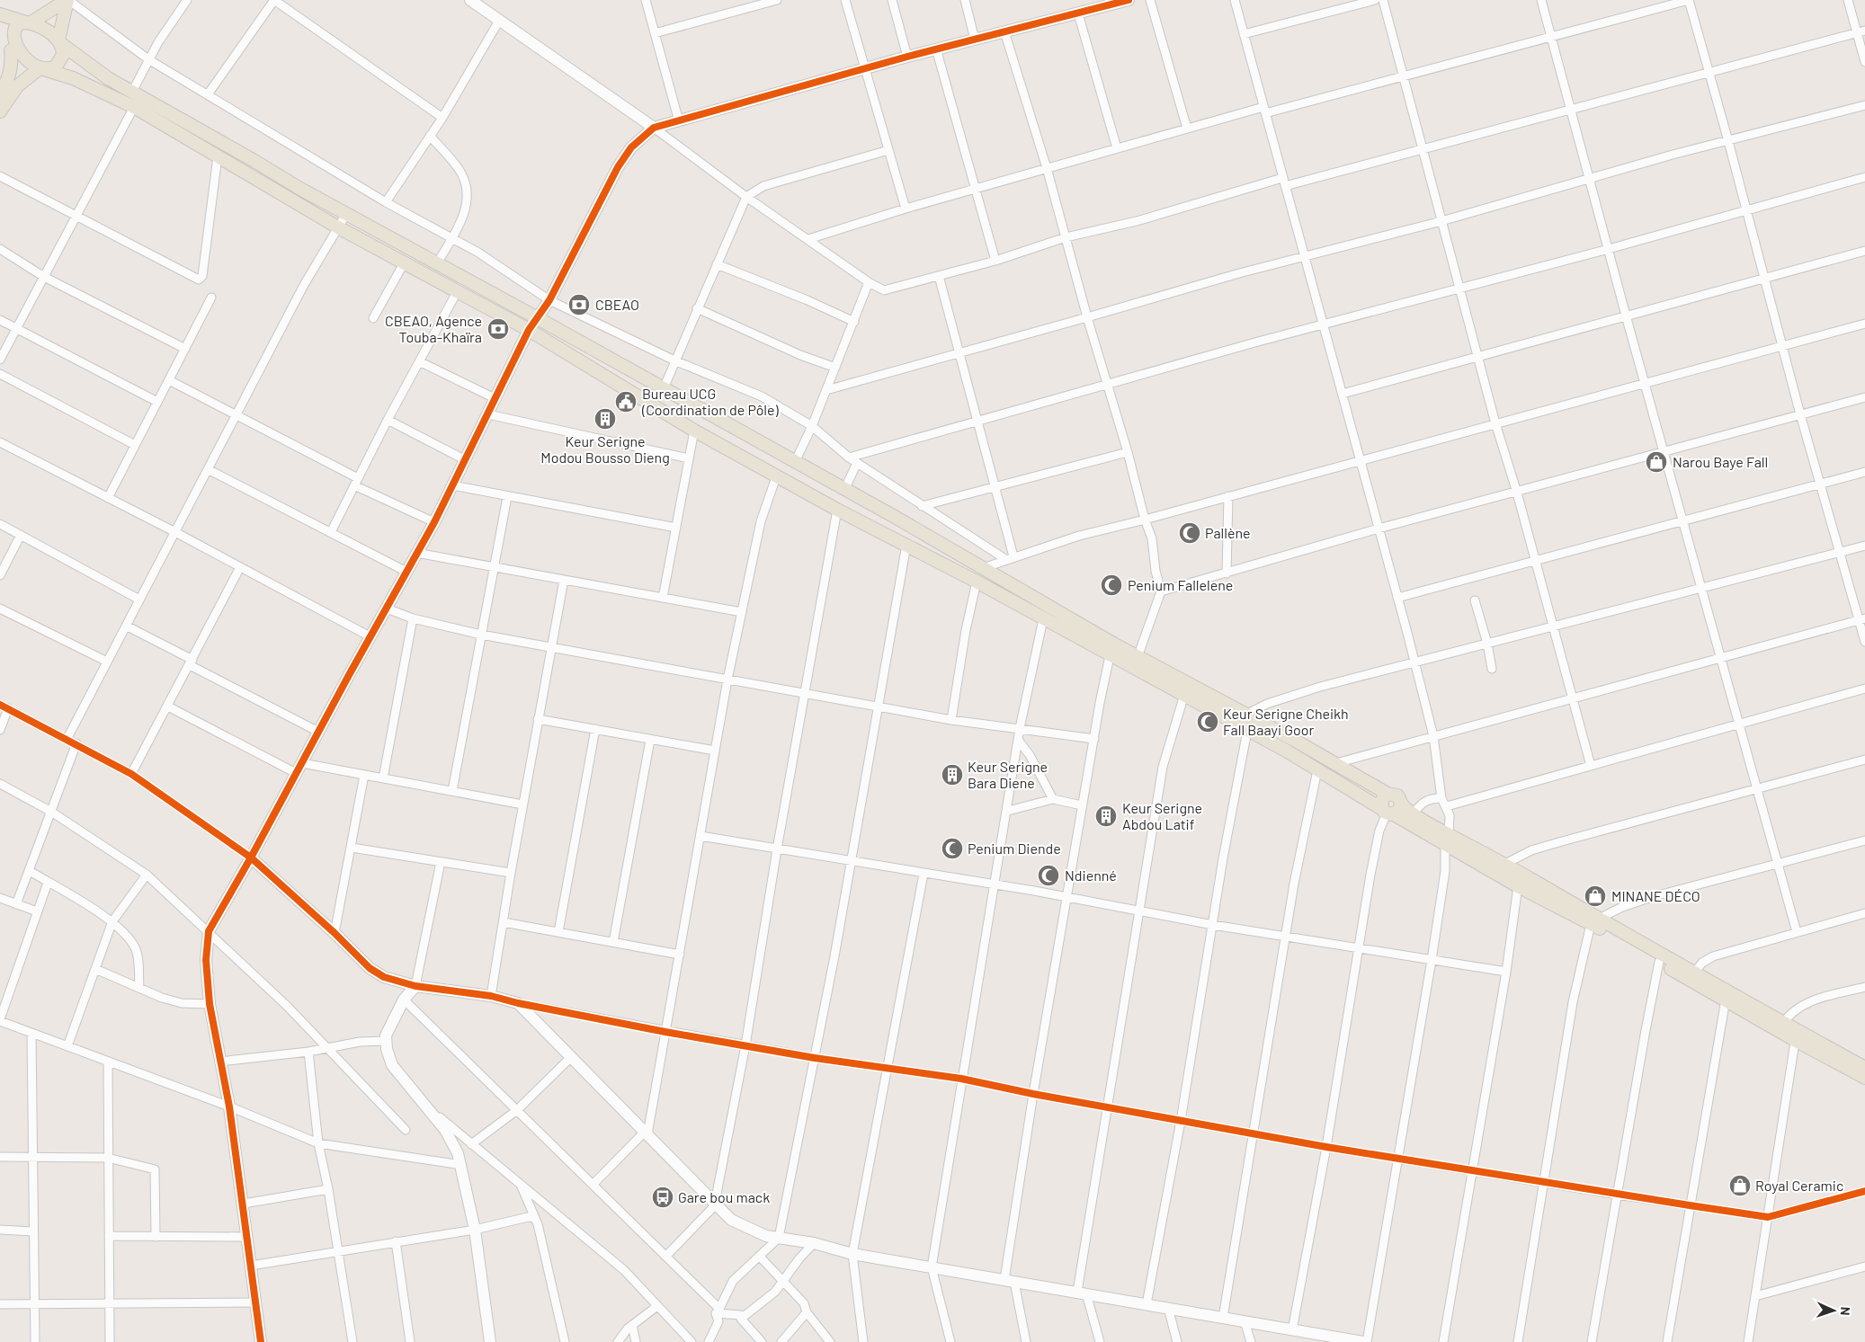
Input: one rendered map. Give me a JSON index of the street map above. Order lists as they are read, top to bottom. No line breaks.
{"places":{"bank":["CBEAO","CBEAO, Agence Touba-Khaïra"],"public building":["Bureau UCG (Coordination de Pôle)"],"building":["Keur Serigne Modou Bousso Dieng","Keur Serigne Bara Diene","Keur Serigne Abdou Latif"],"shop":["Narou Baye Fall","MINANE DÉCO","Royal Ceramic"],"mosque":["Pallène","Penium Fallelene","Keur Serigne Cheikh Fall Baayi Goor","Penium Diende","Ndienné"],"bus stop":["Gare bou mack"]},"north":"right"}
